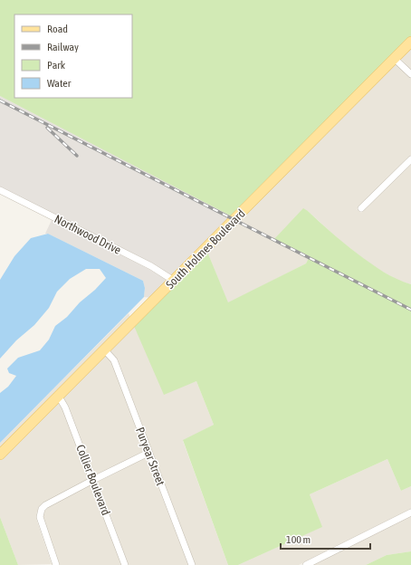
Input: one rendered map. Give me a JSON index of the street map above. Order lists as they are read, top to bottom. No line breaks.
{"streets":{"main road":["South Holmes Boulevard"],"street":["Northwood Drive","Puryear Street","Collier Boulevard"]},"crossings":[["Northwood Drive","South Holmes Boulevard"],["South Holmes Boulevard","Puryear Street"],["South Holmes Boulevard","Collier Boulevard"]],"legend":["Road","Railway","Park","Water"],"scale_bar":"100 m"}
